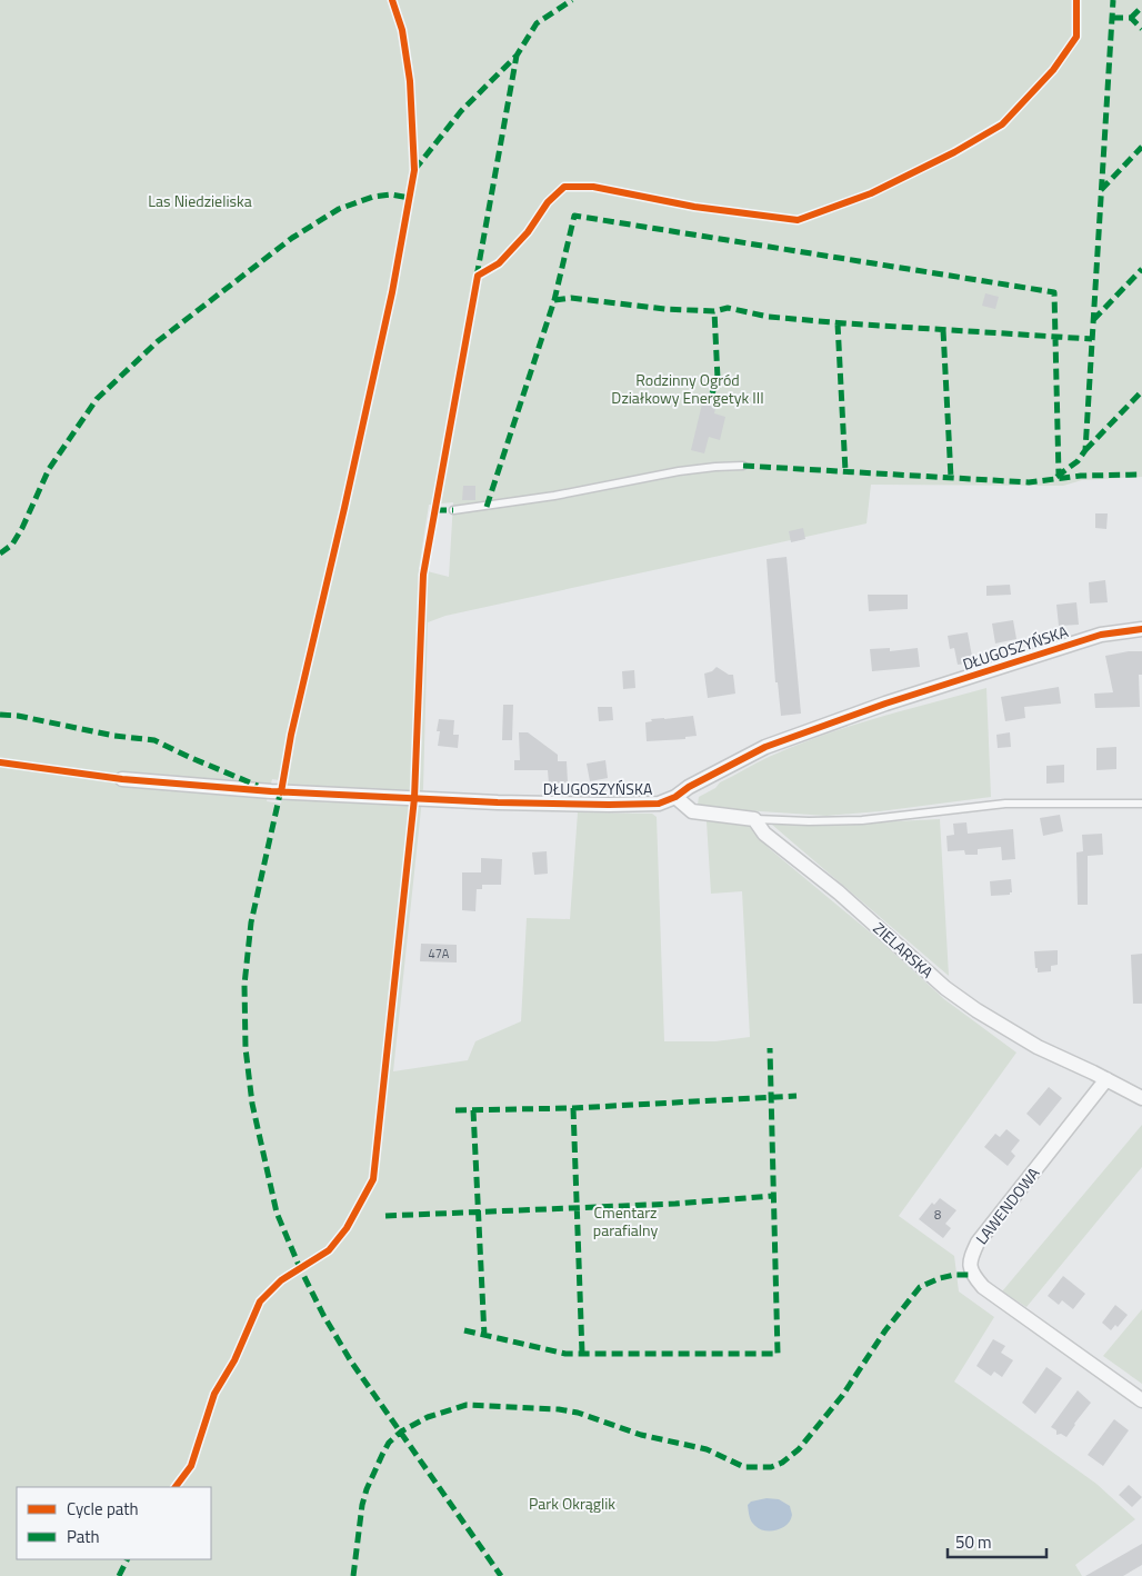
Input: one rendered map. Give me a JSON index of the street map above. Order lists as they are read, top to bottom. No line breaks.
{"streets":{"street":["DŁUGOSZYŃSKA","ZIELARSKA","LAWENDOWA"]},"crossings":[["ZIELARSKA","LAWENDOWA"]],"parks":["Las Niedzieliska","Rodzinny Ogród Działkowy Energetyk III","Cmentarz parafialny","Park Okrąglik"],"house_numbers":["47A","8"],"legend":["Cycle path","Path"],"scale_bar":"50 m"}
